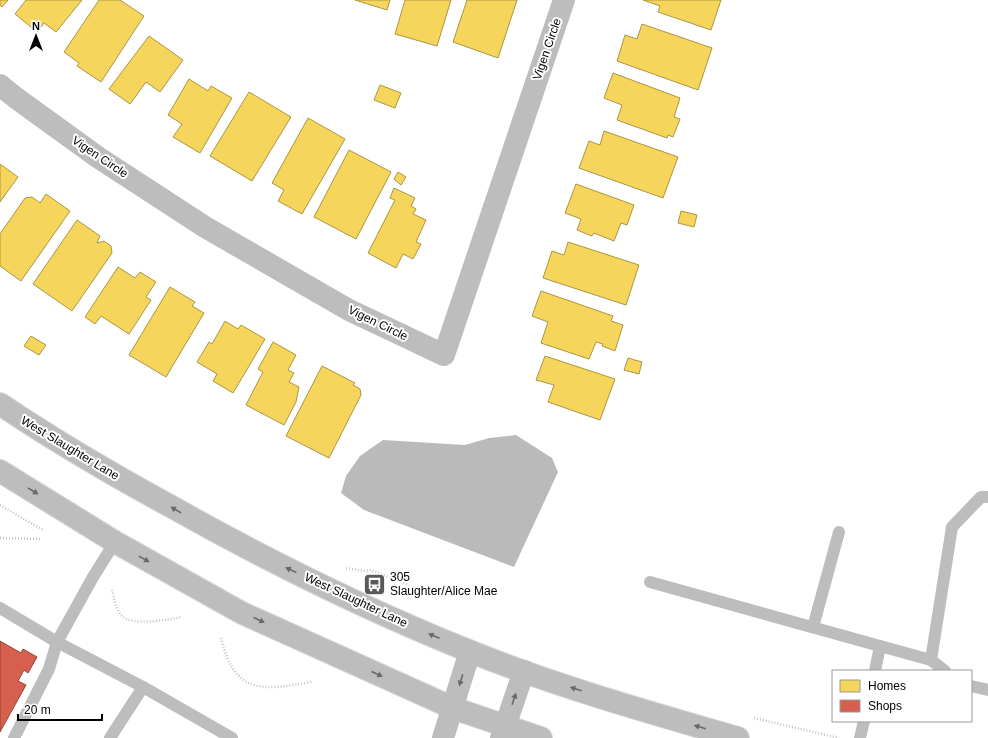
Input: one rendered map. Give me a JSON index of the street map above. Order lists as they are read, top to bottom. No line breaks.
{"streets":{"main road":["Vigen Circle","West Slaughter Lane"]},"places":{"bus stop":["305 Slaughter/Alice Mae"]},"legend":["Homes","Shops"],"scale_bar":"20 m","north":"top"}
